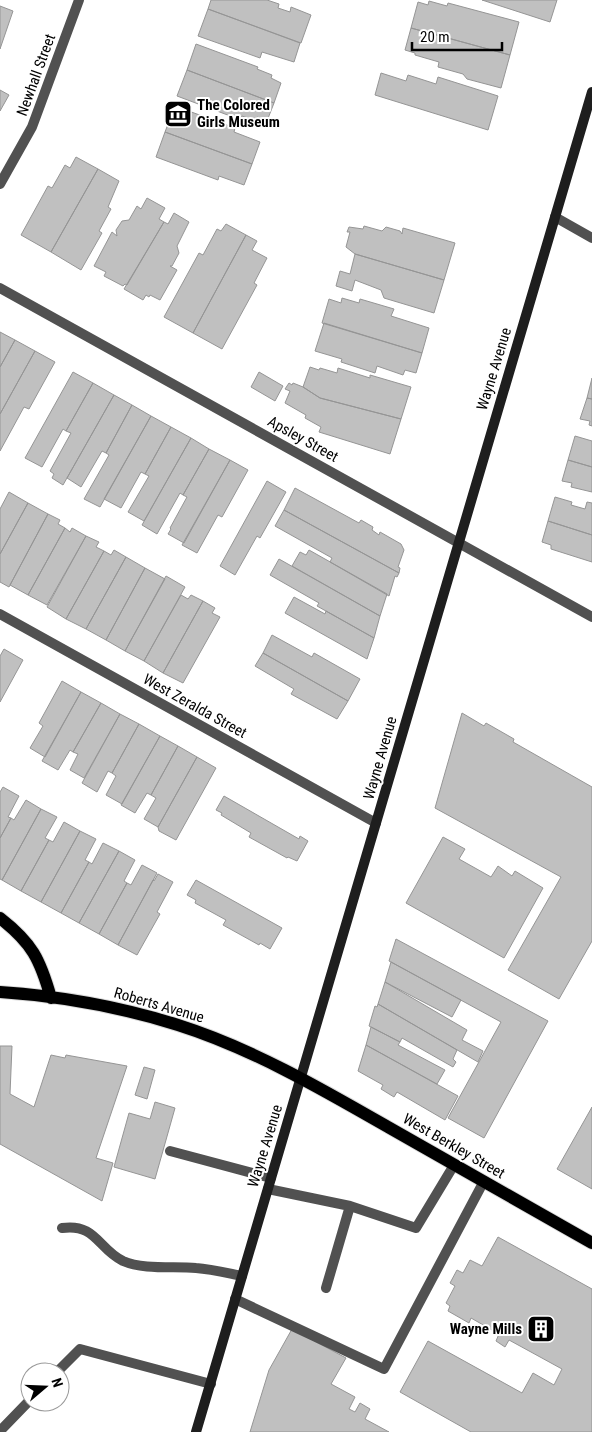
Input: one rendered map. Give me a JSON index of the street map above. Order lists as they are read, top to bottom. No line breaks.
{"streets":{"main road":["Wayne Avenue","Roberts Avenue","West Berkley Street"],"street":["Newhall Street","Apsley Street","West Zeralda Street"]},"crossings":[["Wayne Avenue","Apsley Street"],["Wayne Avenue","West Zeralda Street"],["Wayne Avenue","Roberts Avenue"],["Wayne Avenue","West Berkley Street"],["Roberts Avenue","West Berkley Street"]],"places":{"museum":["The Colored Girls Museum"],"building":["Wayne Mills"]},"scale_bar":"20 m","north":"right"}
